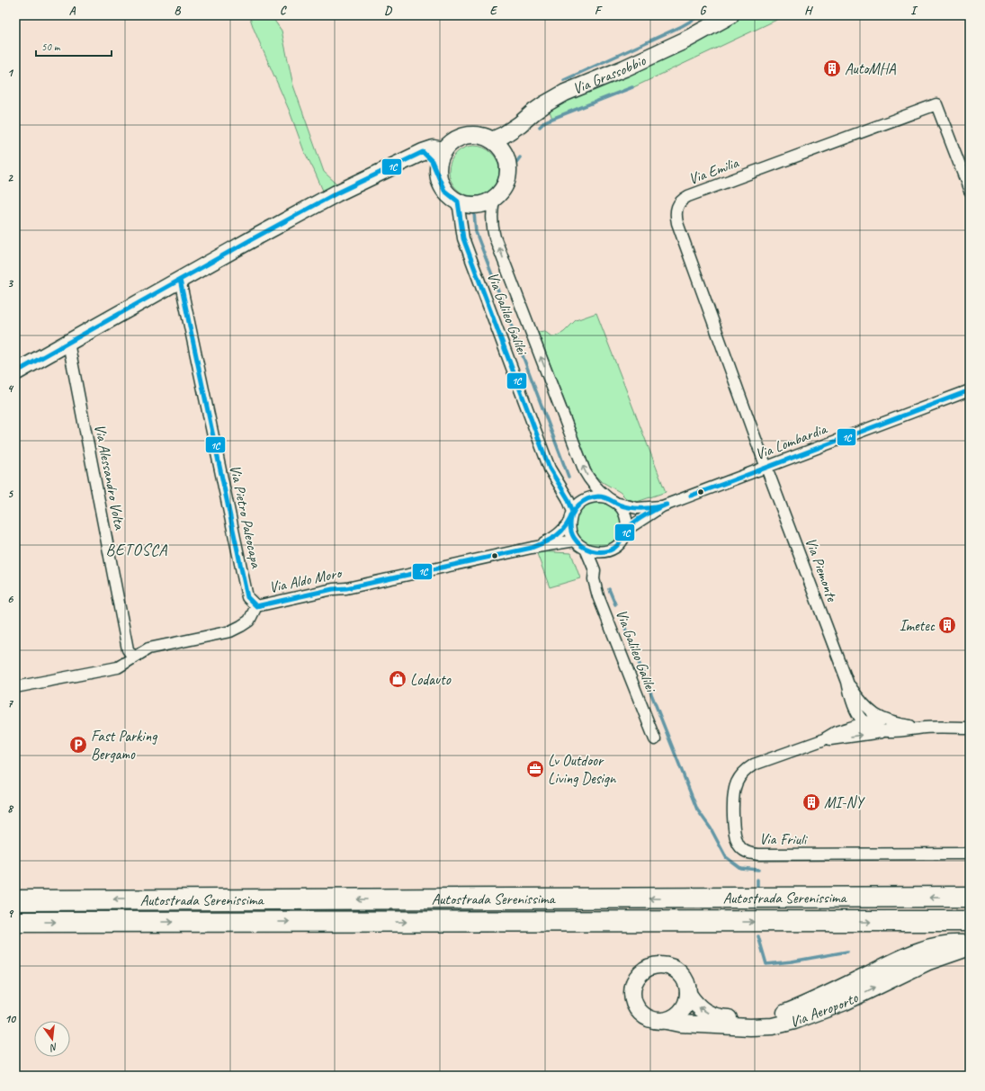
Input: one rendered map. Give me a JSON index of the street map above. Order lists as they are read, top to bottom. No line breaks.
{"streets":{"highway":["Autostrada Serenissima"],"street":["Via Grassobbio","Via Emilia","Via Galileo Galilei","Via Lombardia","Via Alessandro Volta","Via Pietro Paleocapa","Via Piemonte","Via Aldo Moro","Via Friuli","Via Aeroporto"]},"crossings":[["Via Grassobbio","Via Galileo Galilei"],["Via Emilia","Via Lombardia"],["Via Emilia","Via Piemonte"],["Via Galileo Galilei","Via Lombardia"],["Via Galileo Galilei","Via Aldo Moro"],["Via Lombardia","Via Piemonte"],["Via Lombardia","Via Aldo Moro"],["Via Alessandro Volta","Via Aldo Moro"],["Via Pietro Paleocapa","Via Aldo Moro"],["Via Piemonte","Via Friuli"]],"districts":["BETOSCA"],"places":{"building":["AutoMHA","Imetec","MI-NY"],"shop":["Lodauto"],"parking":["Fast Parking Bergamo"],"office":["Lv Outdoor Living Design"]},"lines":["transit line 1C"],"scale_bar":"50 m","north":"bottom","grid":{"columns":["A","B","C","D","E","F","G","H","I"],"rows":["1","2","3","4","5","6","7","8","9","10"]}}
